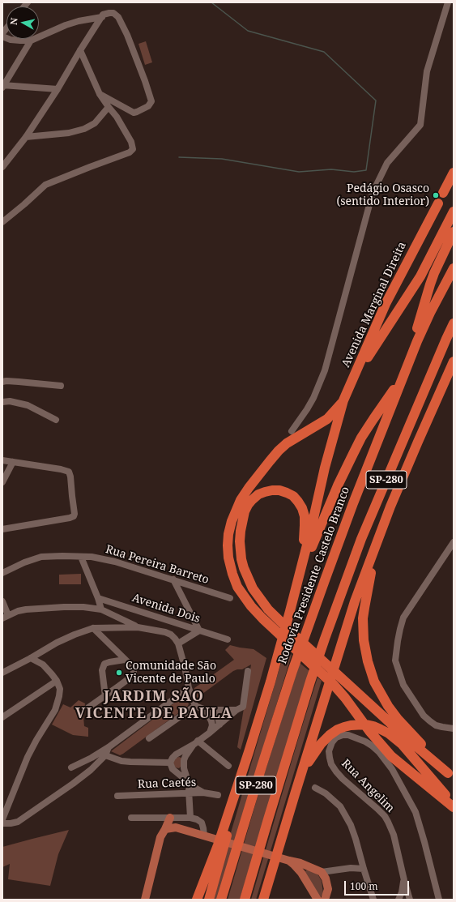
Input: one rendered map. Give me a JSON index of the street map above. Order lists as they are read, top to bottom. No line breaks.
{"streets":{"highway":["Avenida Marginal Direita","SP-280","Rodovia Presidente Castelo Branco"],"street":["Rua Pereira Barreto","Avenida Dois","Rua Caetés","Rua Angelim"]},"districts":["JARDIM SÃO VICENTE DE PAULA"],"places":["Pedágio Osasco (sentido Interior)","Comunidade São Vicente de Paulo"],"scale_bar":"100 m","north":"left"}
